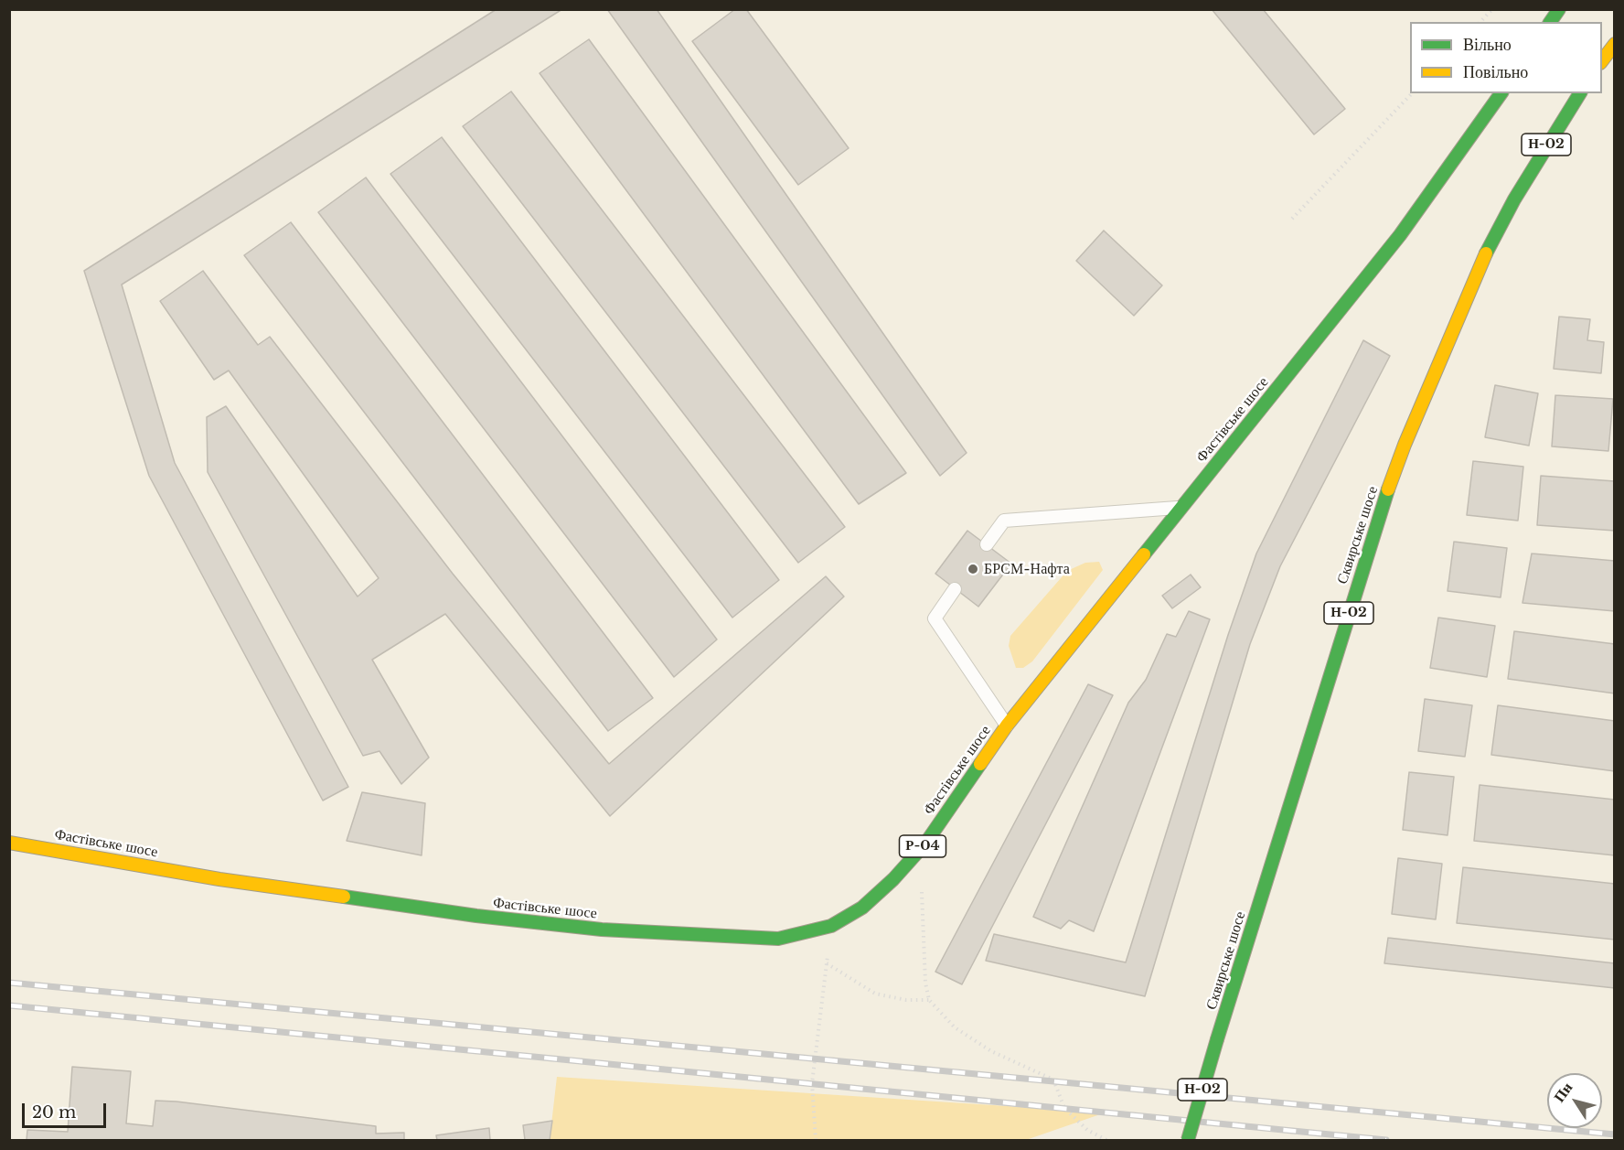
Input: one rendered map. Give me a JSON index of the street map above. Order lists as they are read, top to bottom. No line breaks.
{"streets":{"main road":["Н-02","Фастівське шосе","Сквирське шосе","Р-04"]},"places":["БРСМ-Нафта"],"legend":["Вільно","Повільно"],"scale_bar":"20 m","north":"top left"}
